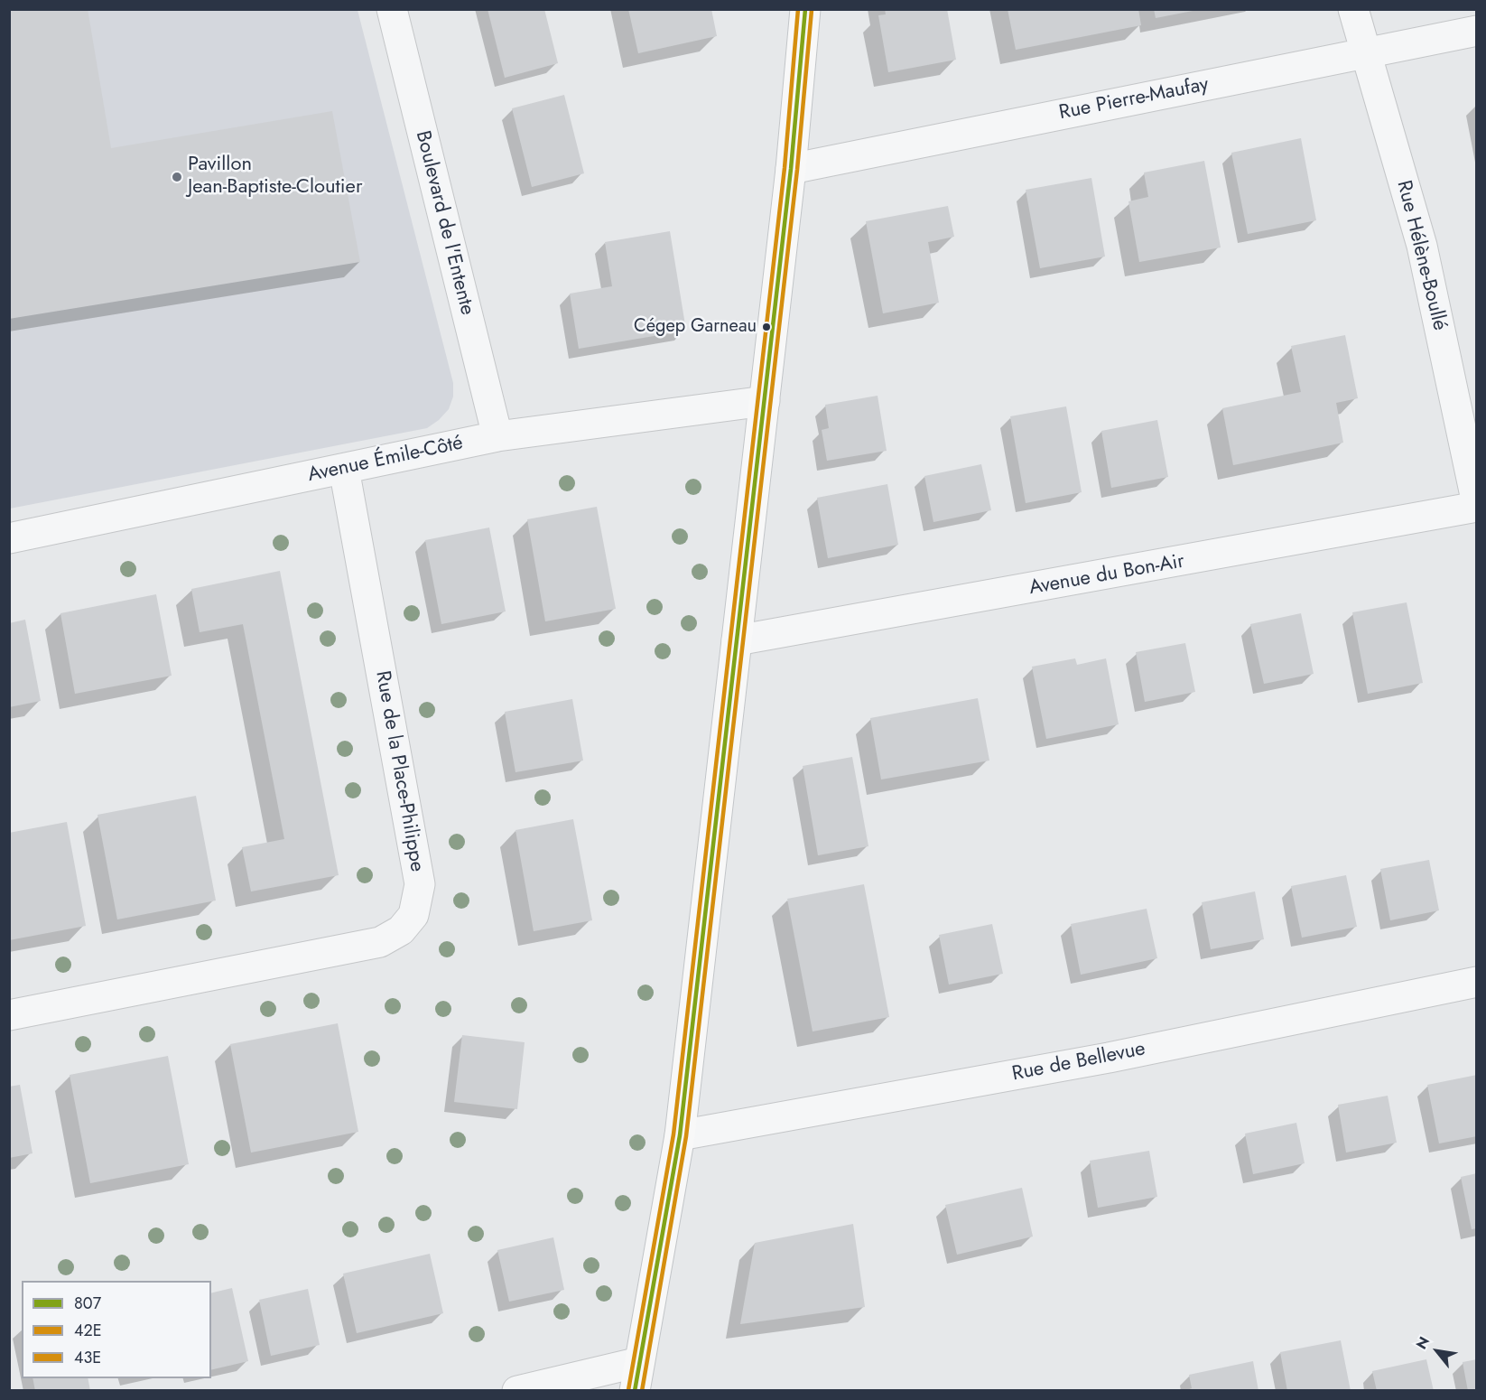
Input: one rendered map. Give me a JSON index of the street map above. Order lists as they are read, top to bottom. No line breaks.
{"streets":{"street":["Rue Pierre-Maufay","Boulevard de l'Entente","Rue Hélène-Boullé","Avenue Émile-Côté","Avenue du Bon-Air","Rue de la Place-Philippe","Rue de Bellevue"]},"crossings":[["Rue Pierre-Maufay","Rue Hélène-Boullé"],["Boulevard de l'Entente","Avenue Émile-Côté"],["Rue Hélène-Boullé","Avenue du Bon-Air"],["Avenue Émile-Côté","Rue de la Place-Philippe"]],"places":["Pavillon Jean-Baptiste-Cloutier","Cégep Garneau"],"lines":["transit line 807","transit line 43E","transit line 42E"],"legend":["807","42E","43E"],"north":"top left"}
